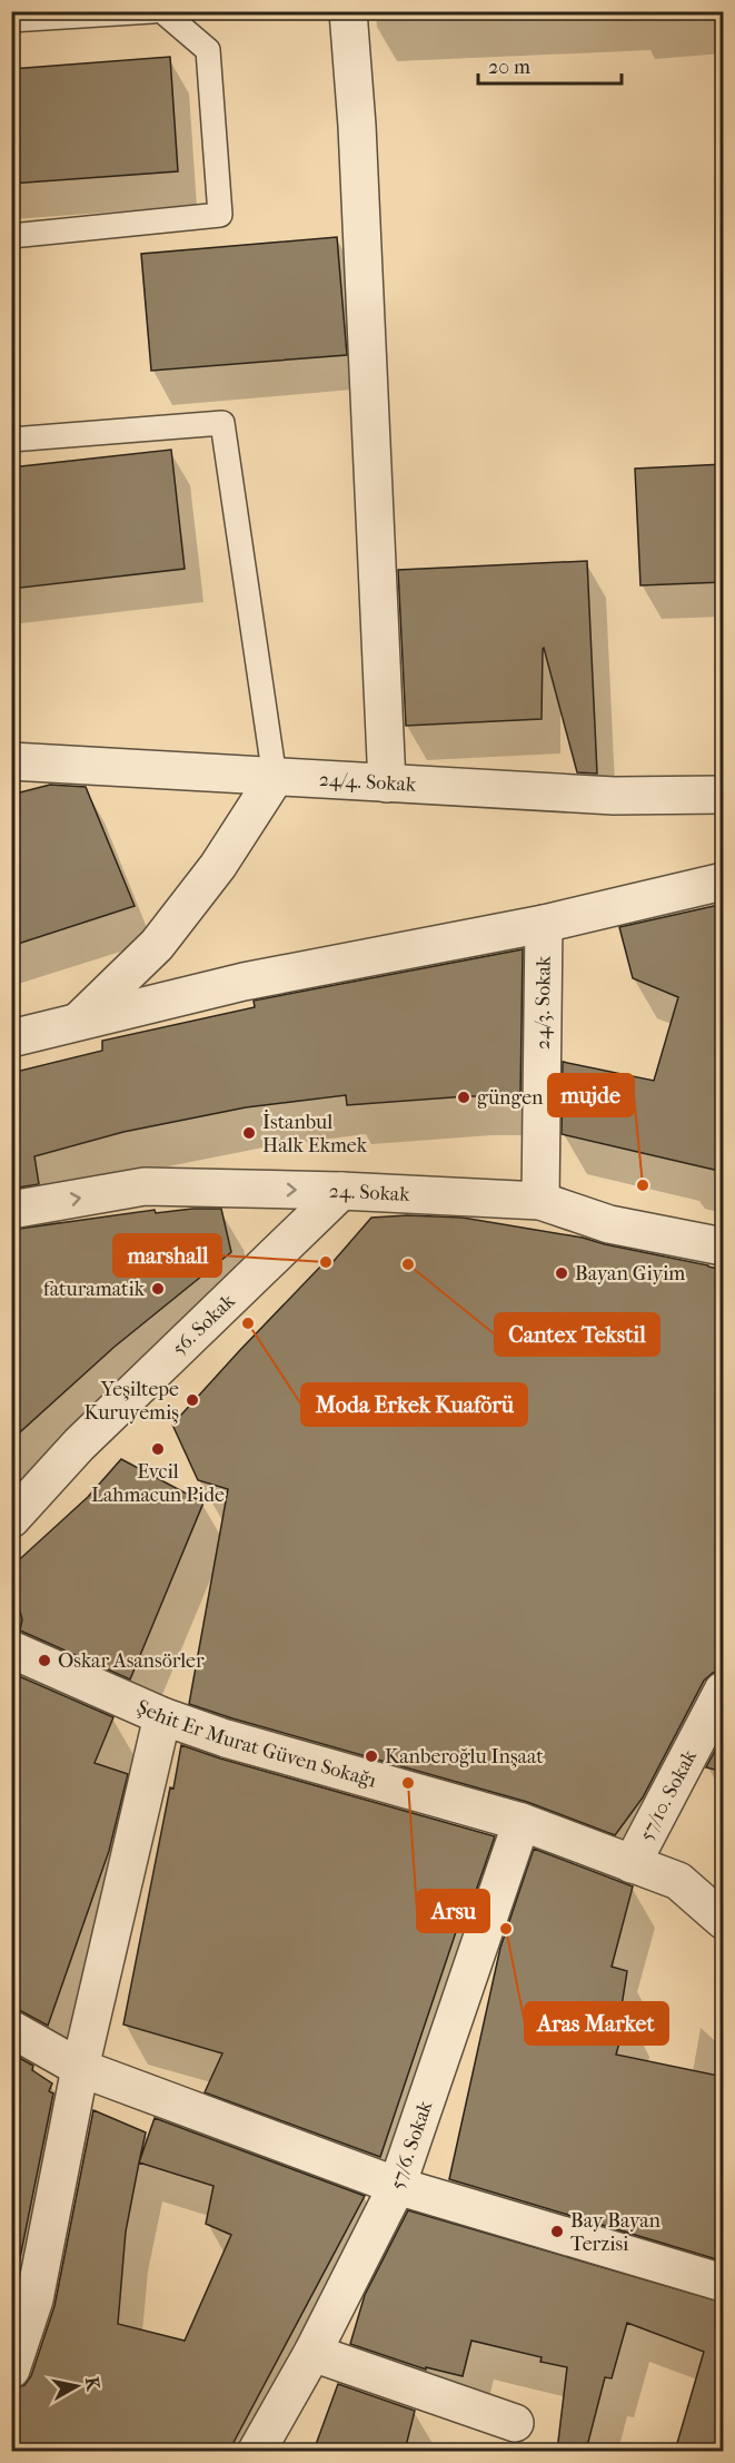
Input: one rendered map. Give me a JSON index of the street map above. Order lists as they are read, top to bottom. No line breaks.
{"streets":{"street":["24/4. Sokak","24/3. Sokak","24. Sokak","56. Sokak","Şehit Er Murat Güven Sokağı","57/10. Sokak","57/6. Sokak"]},"crossings":[["24/3. Sokak","24. Sokak"],["24. Sokak","56. Sokak"],["Şehit Er Murat Güven Sokağı","57/10. Sokak"],["Şehit Er Murat Güven Sokağı","57/6. Sokak"]],"places":["güngen","İstanbul Halk Ekmek","mujde","marshall","Cantex Tekstil","Bayan Giyim","faturamatik","Moda Erkek Kuaförü","Yeşiltepe Kuruyemiş","Evcil Lahmacun Pide","Oskar Asansörler","Kanberoğlu Inşaat","Arsu","Aras Market","Bay Bayan Terzisi"],"scale_bar":"20 m","north":"right"}
